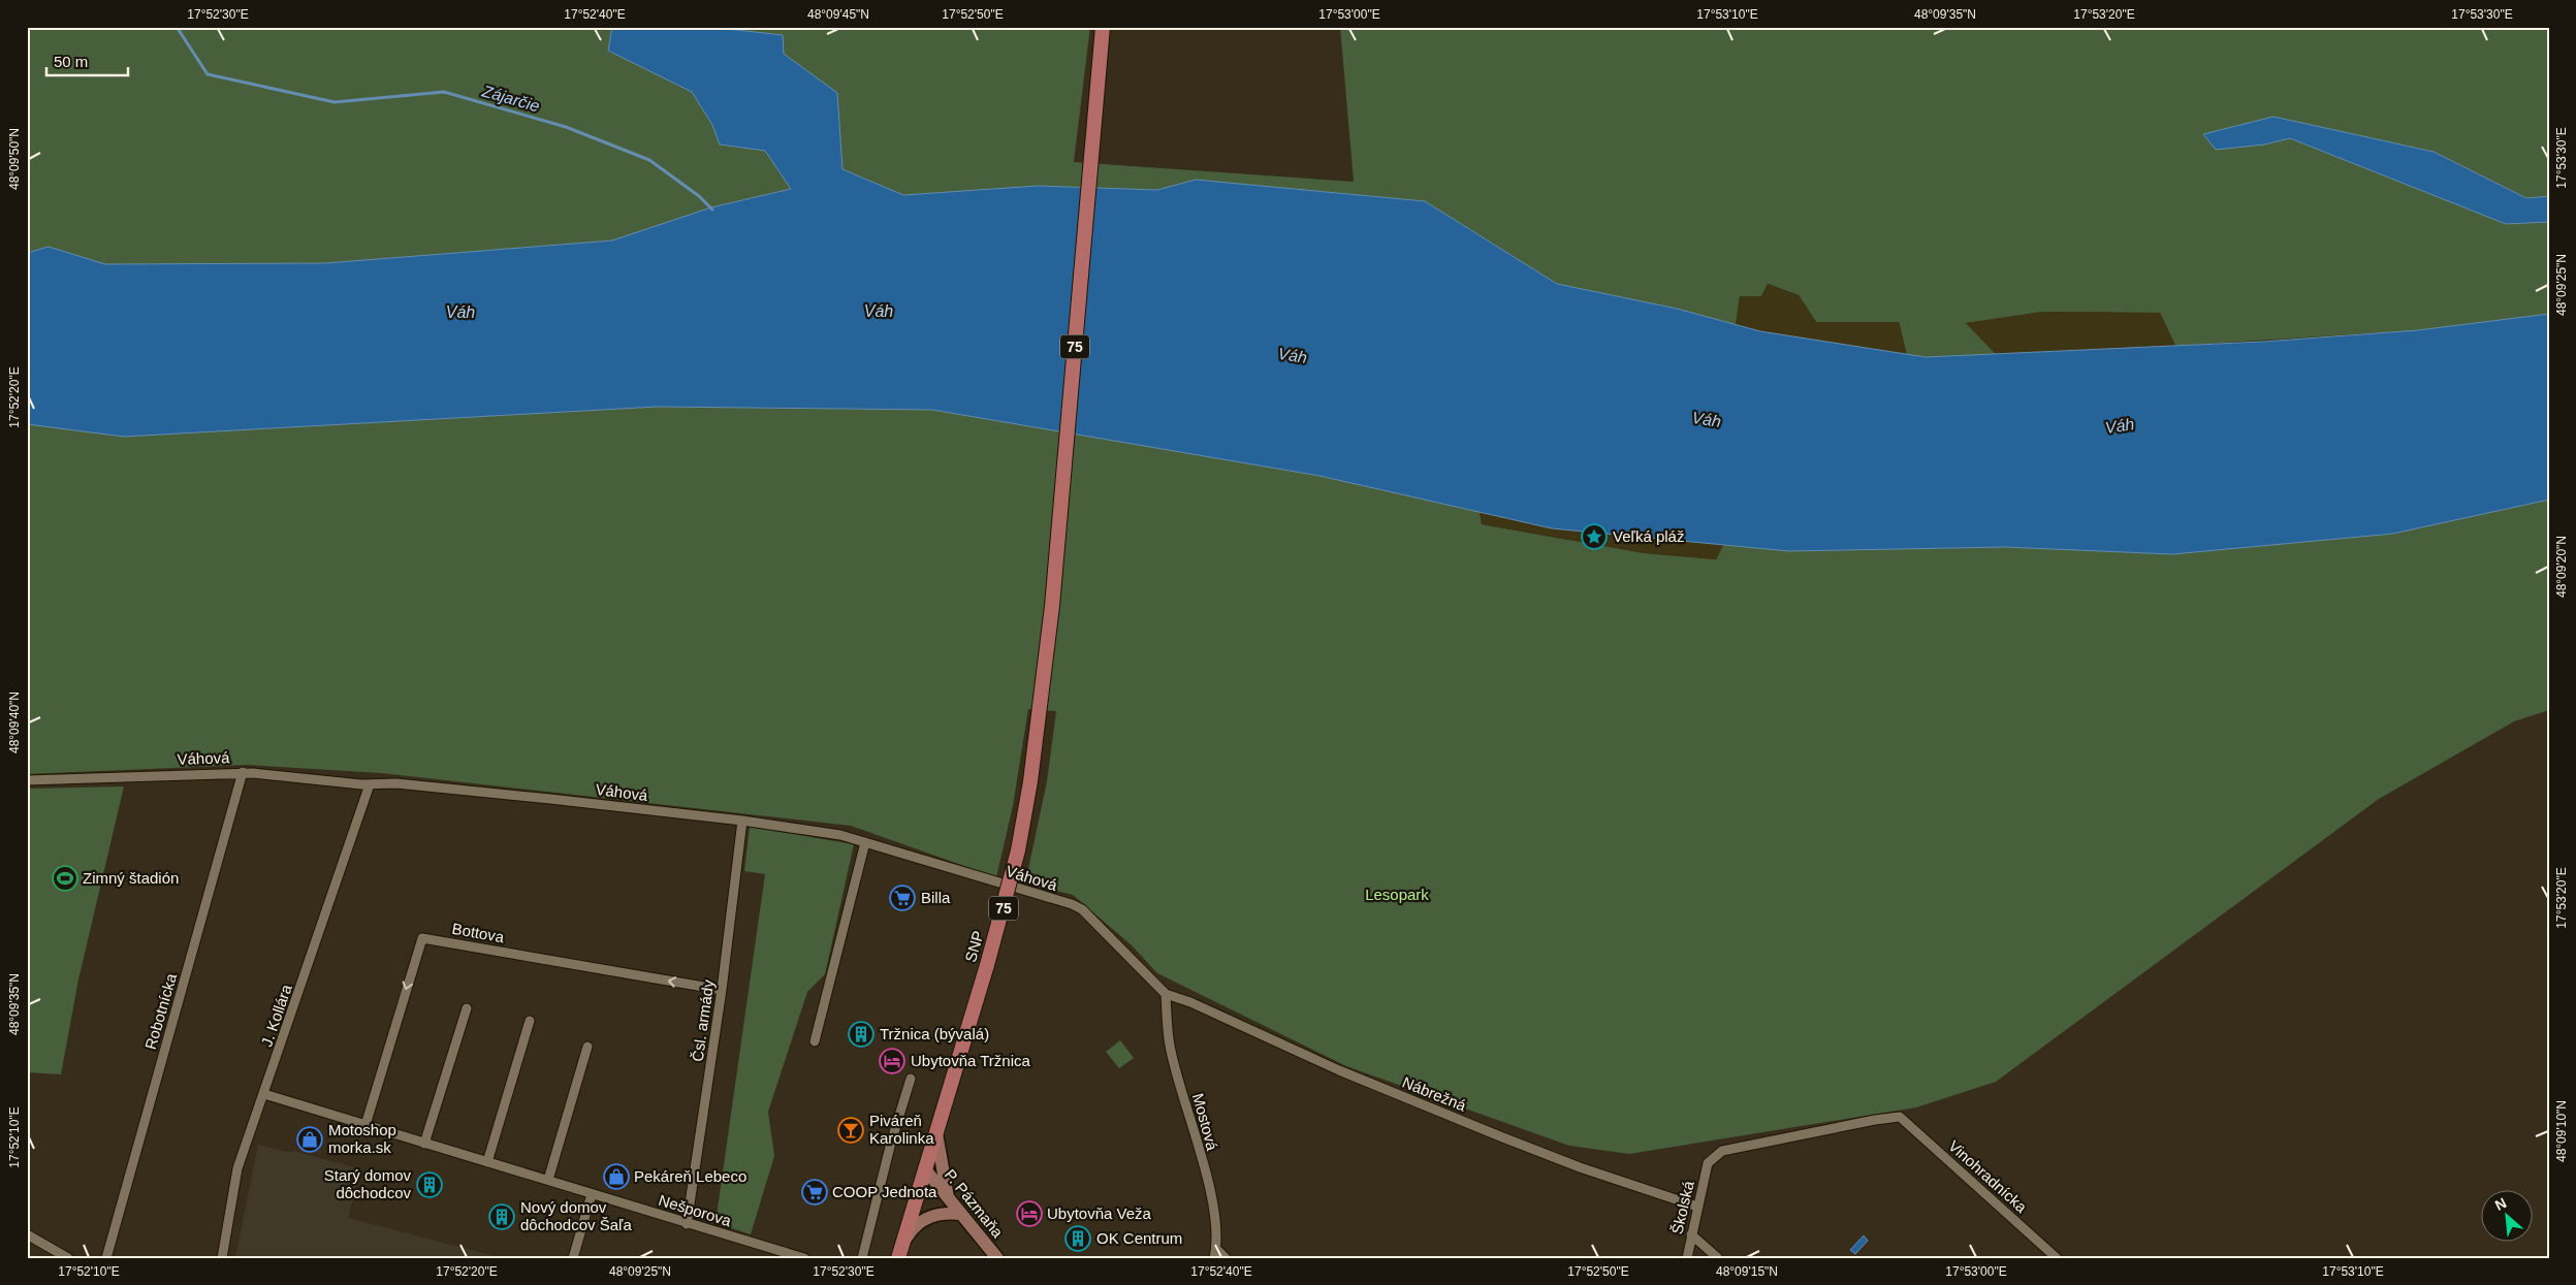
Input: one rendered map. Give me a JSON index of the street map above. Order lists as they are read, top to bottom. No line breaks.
{"streets":{"main road":["75","SNP","P. Pázmaňa"],"street":["Váhová","Bottova","Robotnícka","J. Kollára","Čsl. armády","Nábrežná","Mostová","Vinohradnícka","Školská","Nešporova"]},"crossings":[["Váhová","Robotnícka"],["Váhová","J. Kollára"],["Váhová","Čsl. armády"],["Váhová","Nábrežná"],["Váhová","Mostová"],["Bottova","Čsl. armády"],["Bottova","Nešporova"],["SNP","P. Pázmaňa"],["J. Kollára","Nešporova"],["Čsl. armády","Nešporova"],["Nábrežná","Mostová"],["Nábrežná","Školská"],["Vinohradnícka","Školská"]],"water":["Zájarčie","Váh"],"parks":["Lesopark"],"places":{"place":["Veľká pláž"],"sports":["Zimný štadión"],"supermarket":["Billa","COOP Jednota"],"building":["Tržnica (bývalá)","Starý domov dôchodcov","Nový domov dôchodcov Šaľa","OK Centrum"],"hotel":["Ubytovňa Tržnica","Ubytovňa Veža"],"bar":["Piváreň Karolinka"],"shop":["Motoshop morka.sk","Pekáreň Lebeco"]},"scale_bar":"50 m","north":"top left","coordinates":["17°52'30\"E","17°52'40\"E","48°09'45\"N","17°52'50\"E","17°53'00\"E","17°53'10\"E","48°09'35\"N","17°53'20\"E","17°53'30\"E","48°09'50\"N","48°09'25\"N","17°52'20\"E","48°09'20\"N","48°09'40\"N","48°09'10\"N","17°52'10\"E","48°09'15\"N"]}
